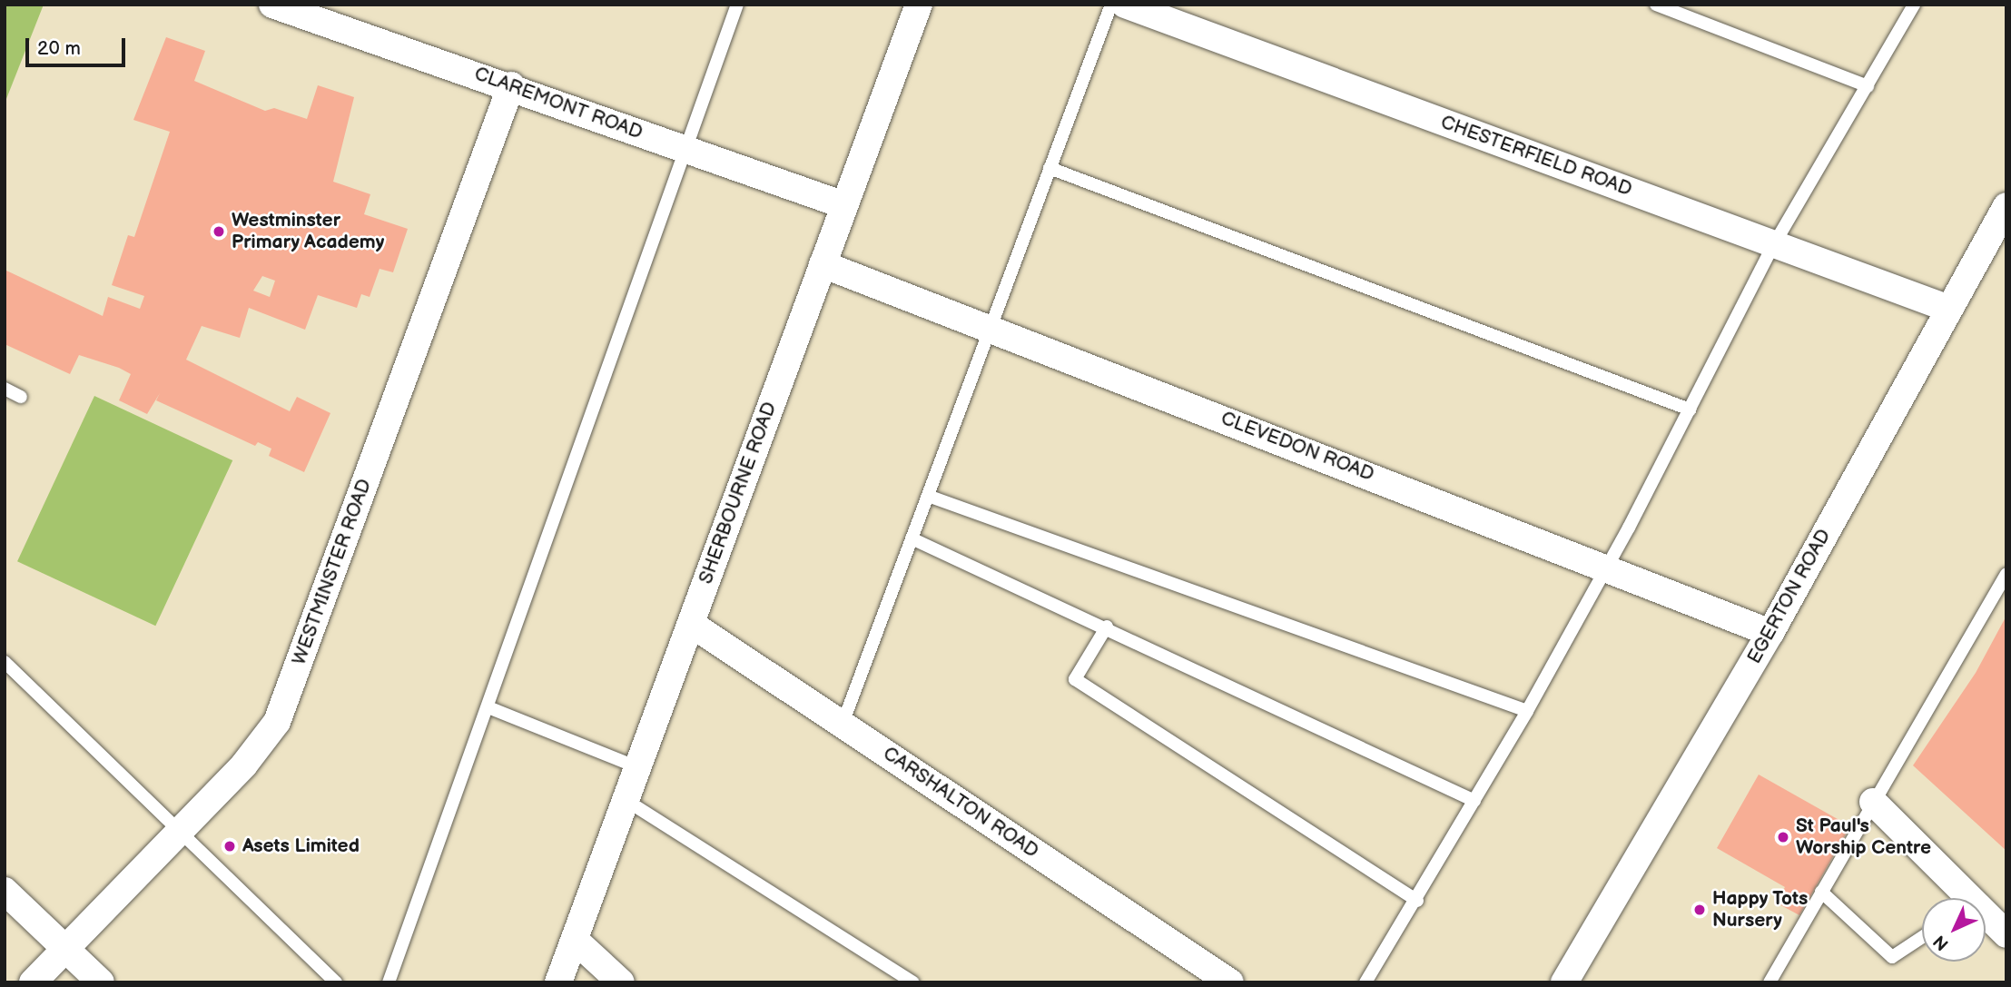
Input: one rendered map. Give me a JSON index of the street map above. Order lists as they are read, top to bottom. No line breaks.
{"streets":{"street":["CLAREMONT ROAD","CHESTERFIELD ROAD","CLEVEDON ROAD","SHERBOURNE ROAD","WESTMINSTER ROAD","EGERTON ROAD","CARSHALTON ROAD"]},"crossings":[["CLAREMONT ROAD","SHERBOURNE ROAD"],["CLAREMONT ROAD","WESTMINSTER ROAD"],["CHESTERFIELD ROAD","EGERTON ROAD"],["CLEVEDON ROAD","SHERBOURNE ROAD"],["CLEVEDON ROAD","EGERTON ROAD"],["SHERBOURNE ROAD","CARSHALTON ROAD"]],"places":["Westminster Primary Academy","St Paul's Worship Centre","Asets Limited","Happy Tots Nursery"],"scale_bar":"20 m","north":"bottom left"}
